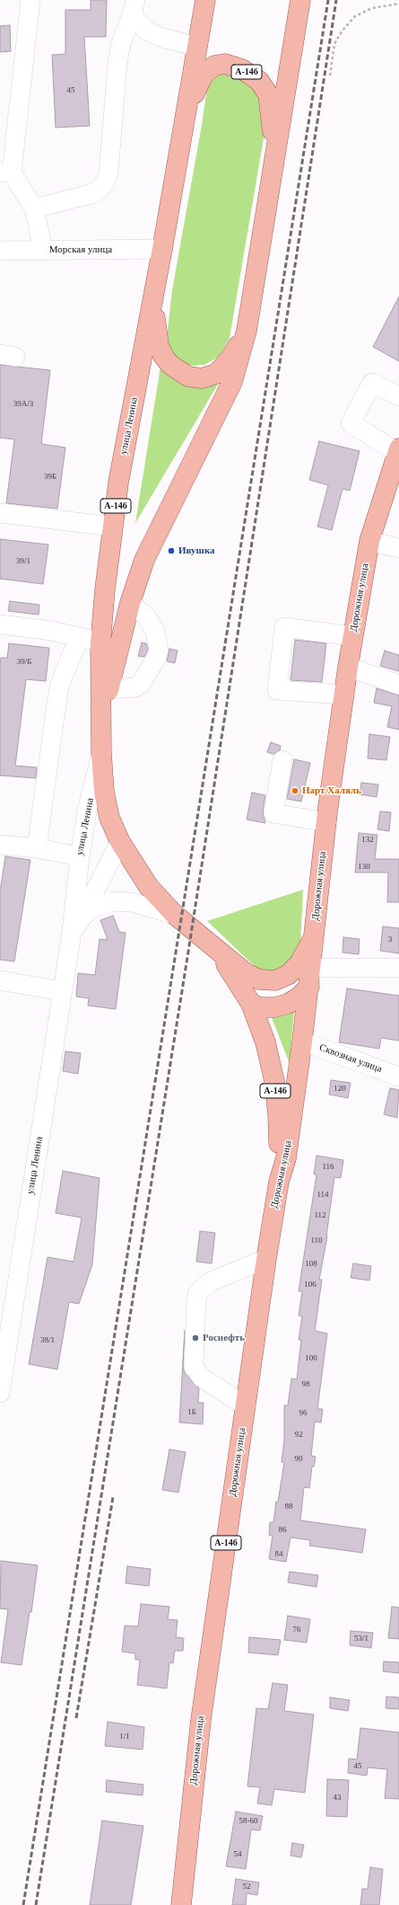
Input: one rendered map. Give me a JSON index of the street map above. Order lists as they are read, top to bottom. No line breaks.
{"streets":{"main road":["А-146","улица Ленина","Дорожная улица"],"street":["Морская улица","Сквозная улица"]},"crossings":[["А-146","улица Ленина"],["А-146","Дорожная улица"],["Морская улица","улица Ленина"],["Дорожная улица","Сквозная улица"]],"places":["Ивушка","Нарт Халяль","Роснефть"],"house_numbers":["45","39А/3","39Б","39/1","39/Б","132","130","3","120","116","114","112","110","108","106","38/1","100","98","1Б","96","92","90","88","86","84","76","53/1","1/1","45","43","58-60","54","52"]}
